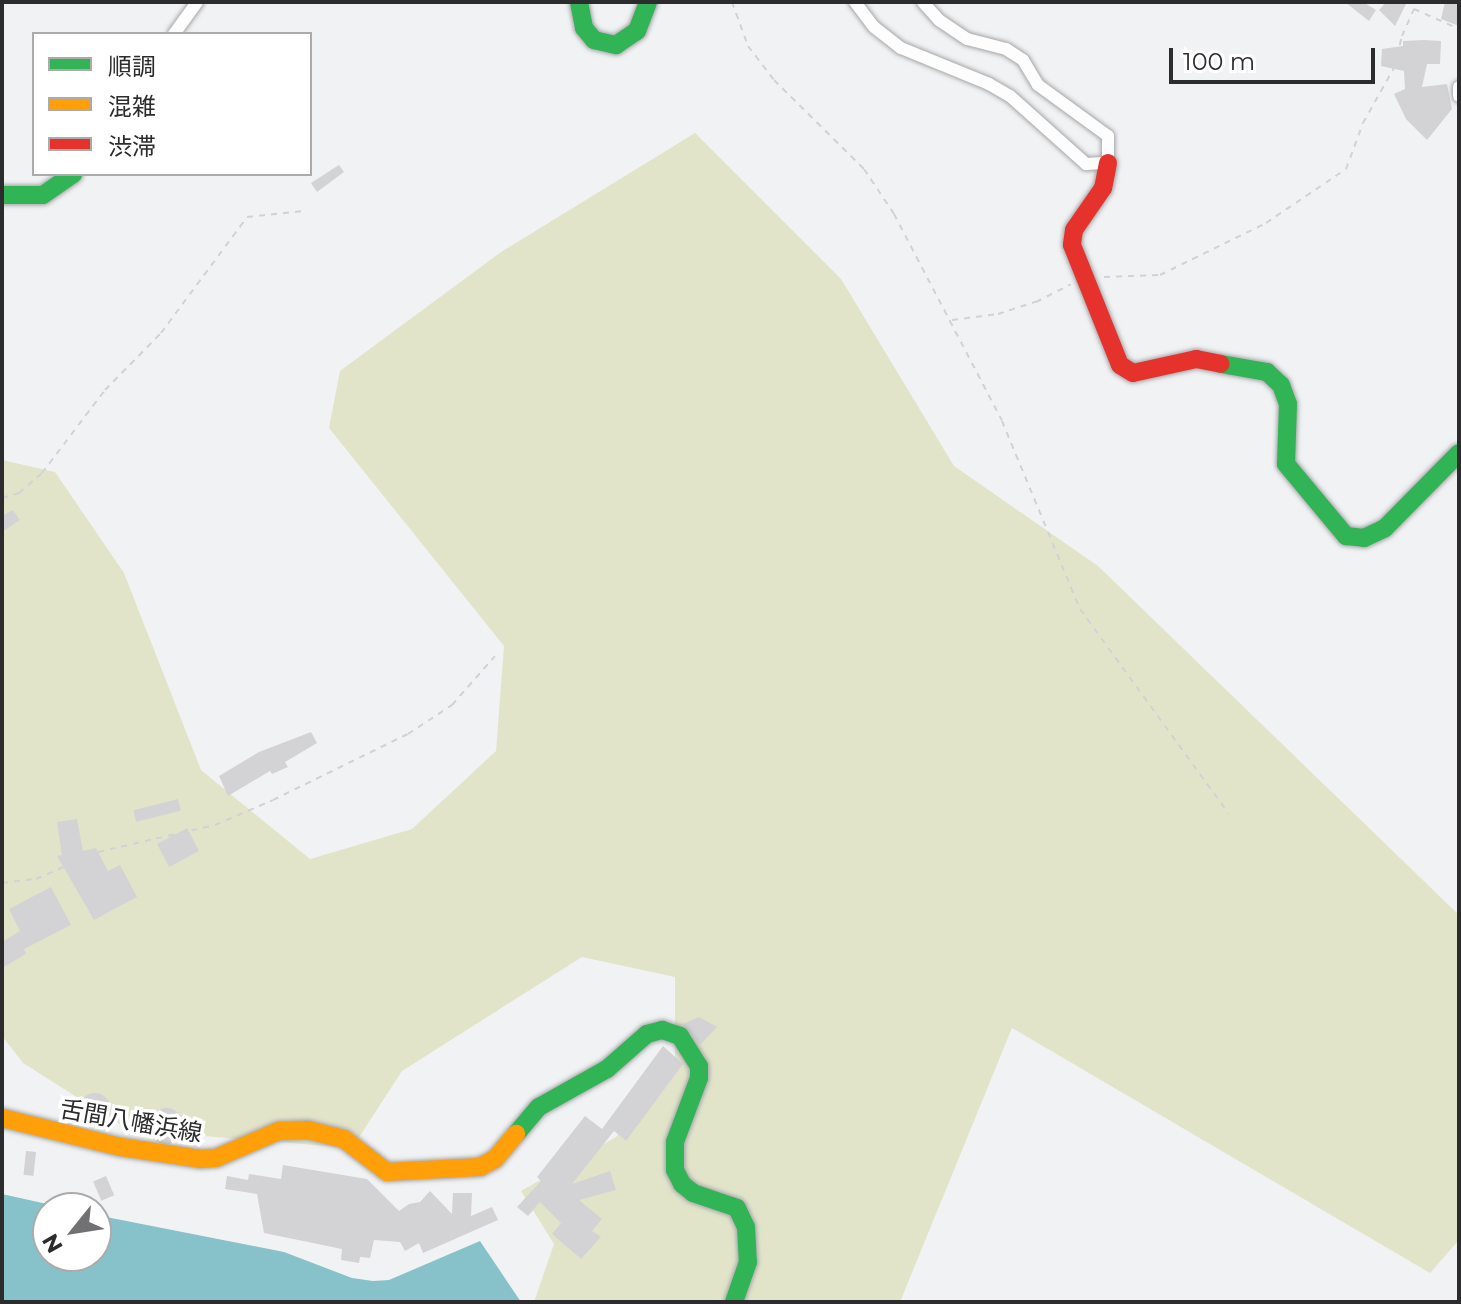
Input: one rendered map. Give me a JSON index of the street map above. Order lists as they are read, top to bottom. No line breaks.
{"streets":{"main road":["舌間八幡浜線"]},"legend":["順調","混雑","渋滞"],"scale_bar":"100 m","north":"bottom left"}
